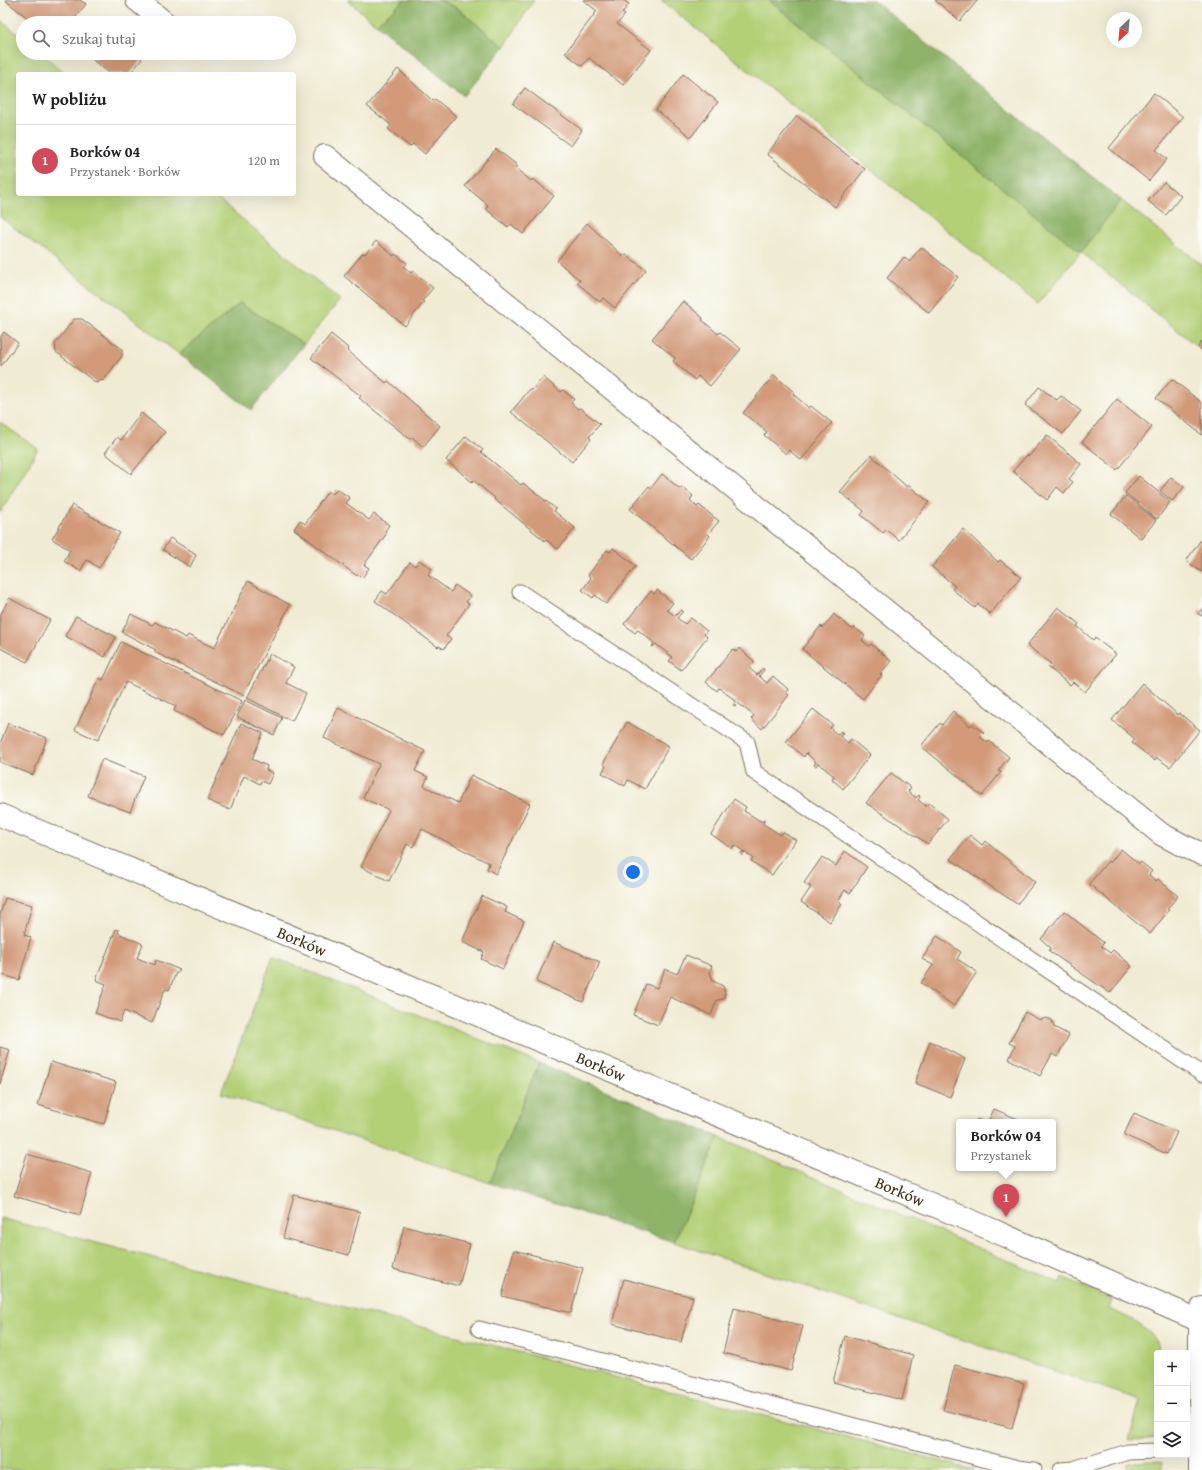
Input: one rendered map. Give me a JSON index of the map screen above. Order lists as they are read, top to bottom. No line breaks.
{"streets":{"street":["Borków"]},"north":"bottom left","page":{"search":"Szukaj tutaj","heading":"W pobliżu","list":[{"mark":"1","name":"Borków 04","note":"Przystanek · Borków","value":"120 m"}],"popup":["Borków 04","Przystanek"],"pins":"1","map_buttons":["+","−"]}}
